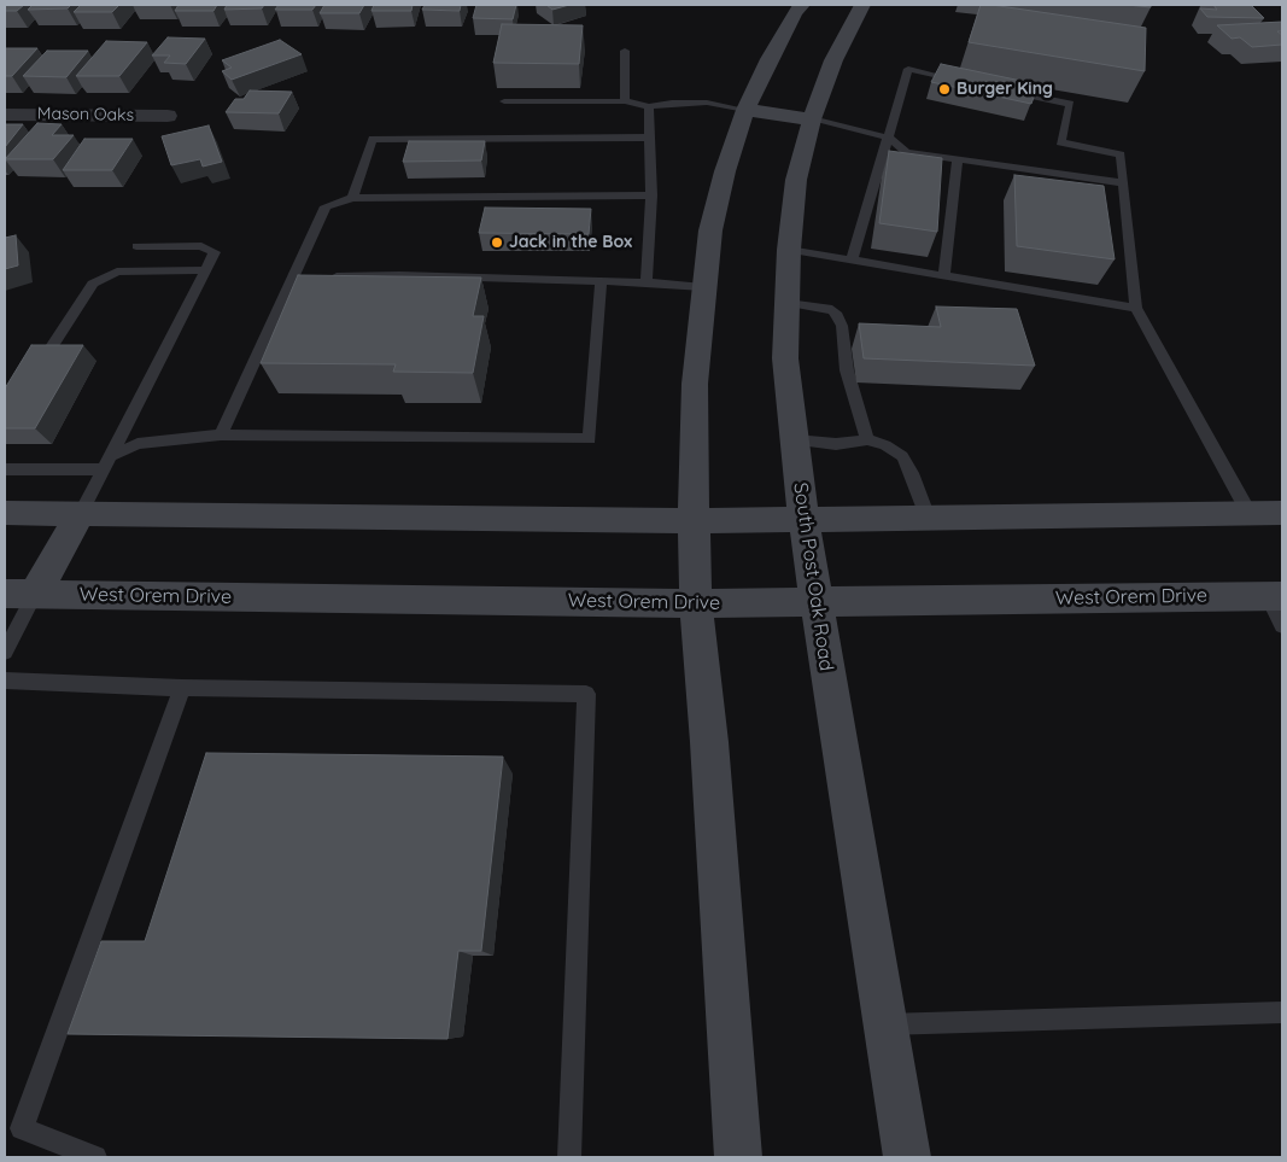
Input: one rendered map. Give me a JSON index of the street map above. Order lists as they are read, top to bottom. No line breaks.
{"streets":{"main road":["South Post Oak Road","West Orem Drive"],"street":["Mason Oaks"]},"crossings":[["South Post Oak Road","West Orem Drive"]],"places":["Burger King","Jack in the Box"]}
